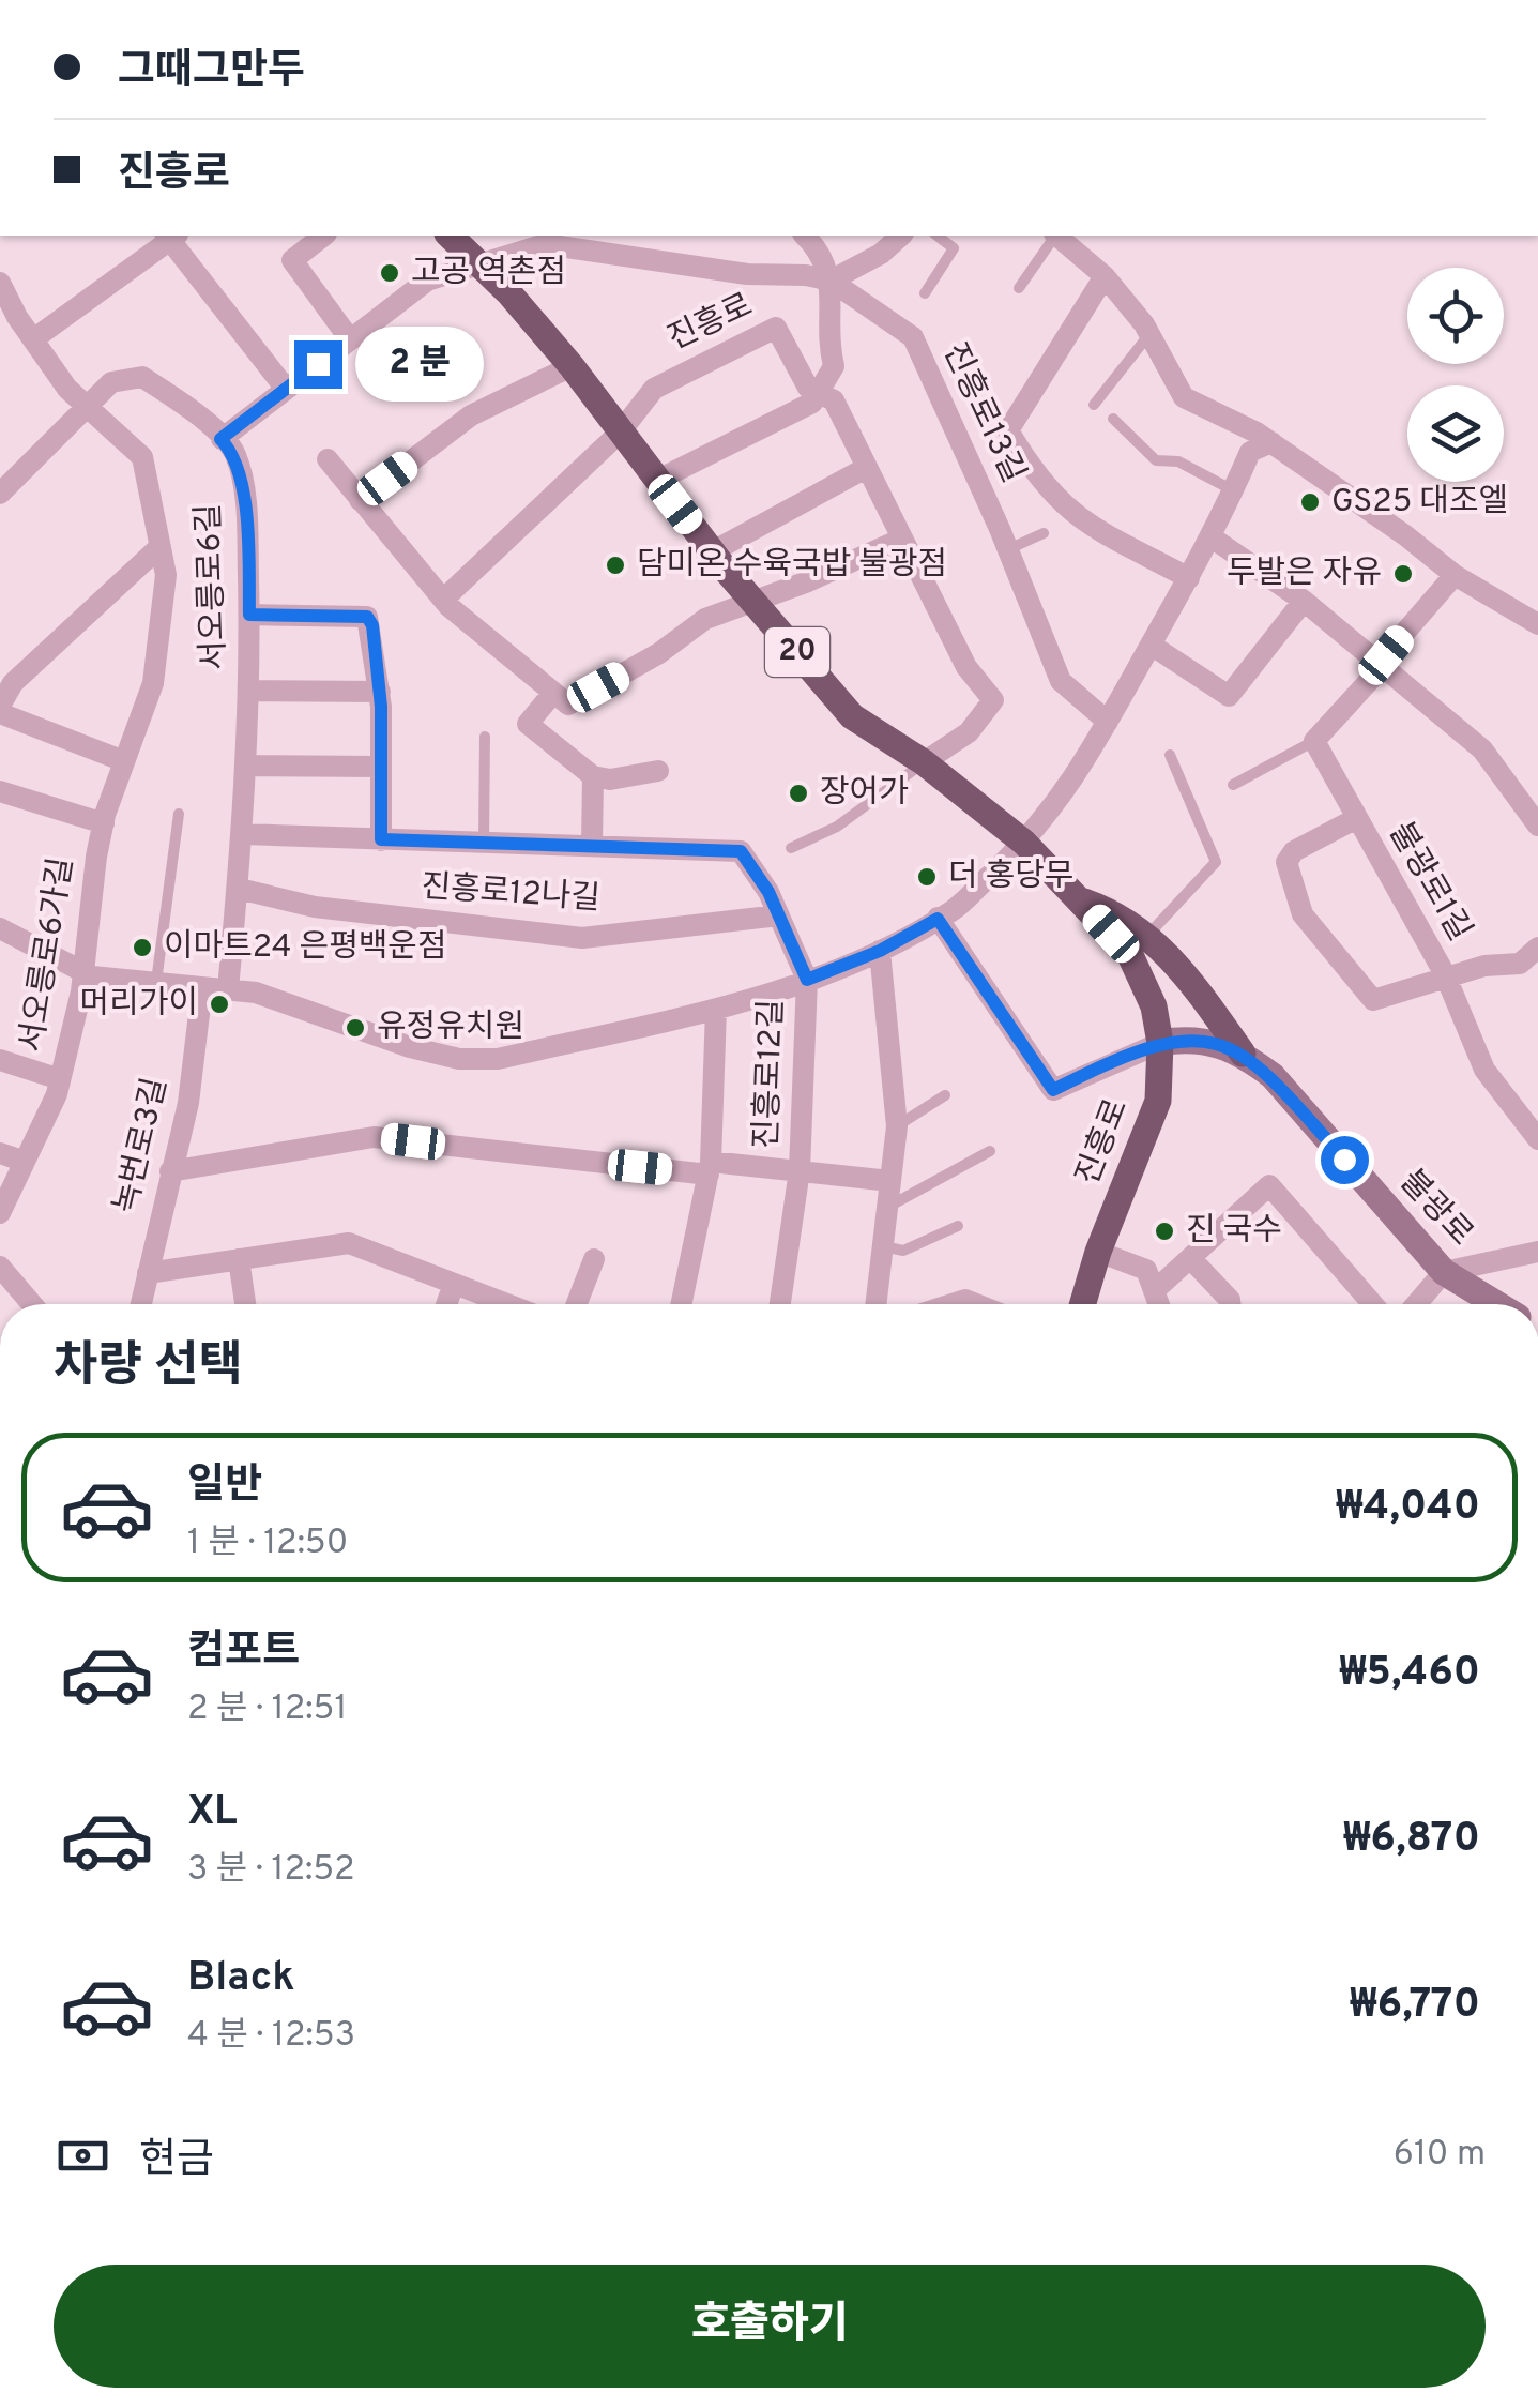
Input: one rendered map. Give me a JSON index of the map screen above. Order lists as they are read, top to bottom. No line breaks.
{"streets":{"main road":["진흥로","20","불광로"],"street":["진흥로13길","서오릉로6길","불광로1길","진흥로12나길","서오릉로6가길","진흥로12길","녹번로3길"]},"crossings":[["진흥로","진흥로13길"],["진흥로","서오릉로6길"],["진흥로","진흥로12길"],["진흥로","불광로"],["서오릉로6길","진흥로12나길"],["서오릉로6길","서오릉로6가길"],["서오릉로6길","진흥로12길"],["진흥로12나길","진흥로12길"],["서오릉로6가길","진흥로12길"],["진흥로12길","녹번로3길"]],"places":["고공 역촌점","GS25 대조엘","담미온 수육국밥 불광점","두발은 자유","장어가","더 홍당무","이마트24 은평백운점","머리가이","유정유치원","진 국수"],"page":{"banner":["그때그만두","진흥로"],"bubble":"2 분","heading":"차량 선택","list":[{"name":"일반","note":"1 분 · 12:50","value":"₩4,040"},{"name":"컴포트","note":"2 분 · 12:51","value":"₩5,460"},{"name":"XL","note":"3 분 · 12:52","value":"₩6,870"},{"name":"Black","note":"4 분 · 12:53","value":"₩6,770"}],"pay":["현금","610 m"],"buttons":"호출하기"}}
